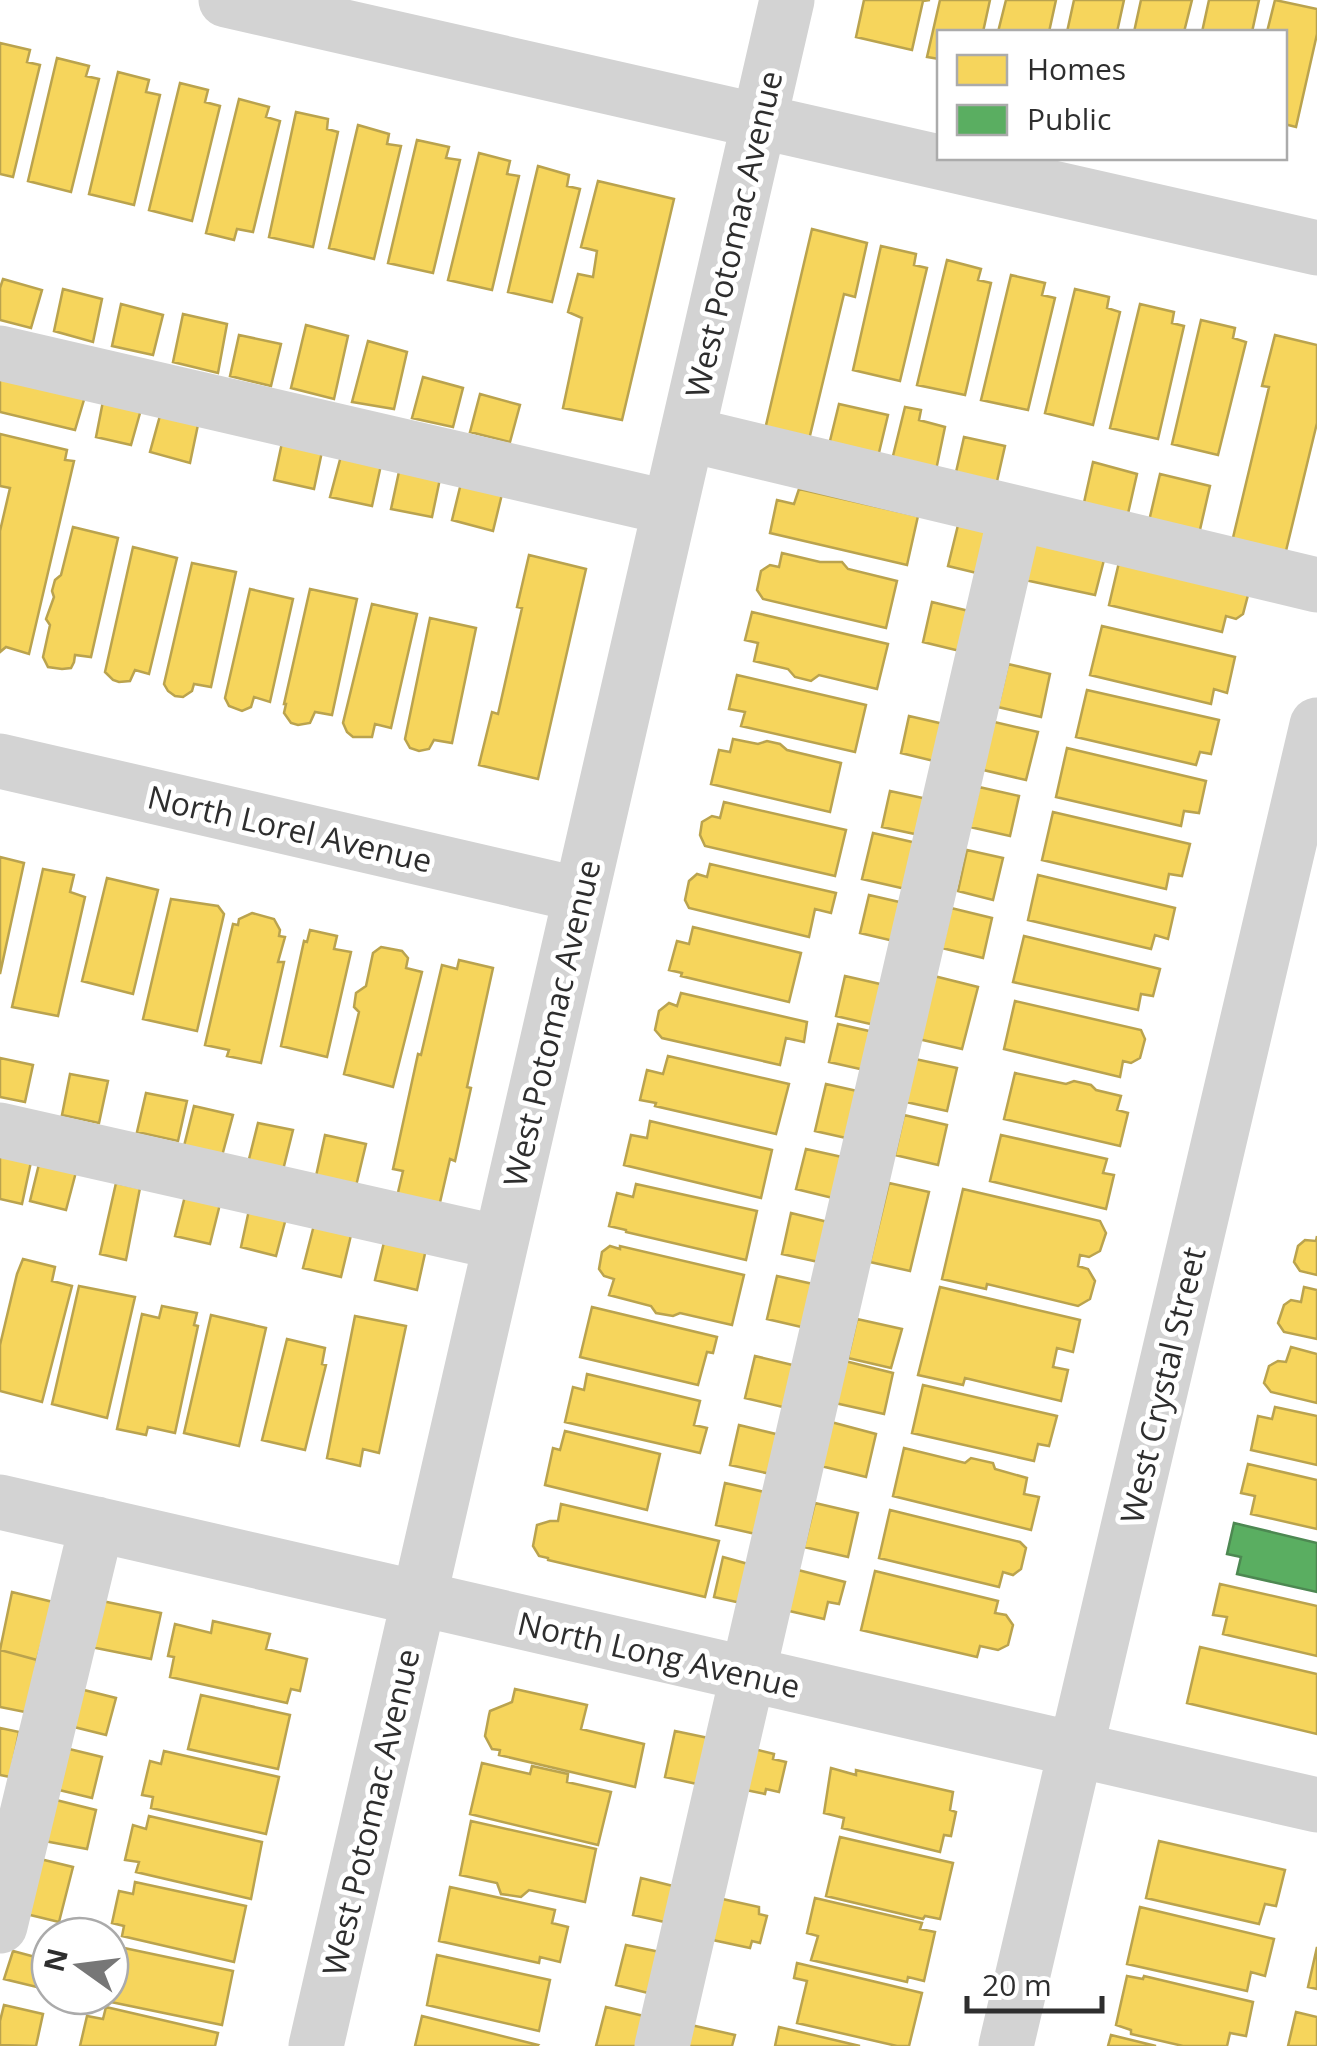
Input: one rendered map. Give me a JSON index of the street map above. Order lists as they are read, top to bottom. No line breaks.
{"streets":{"street":["West Potomac Avenue","North Lorel Avenue","West Crystal Street","North Long Avenue"]},"crossings":[["West Potomac Avenue","North Lorel Avenue"],["West Potomac Avenue","North Long Avenue"],["West Crystal Street","North Long Avenue"]],"legend":["Homes","Public"],"scale_bar":"20 m","north":"left"}
